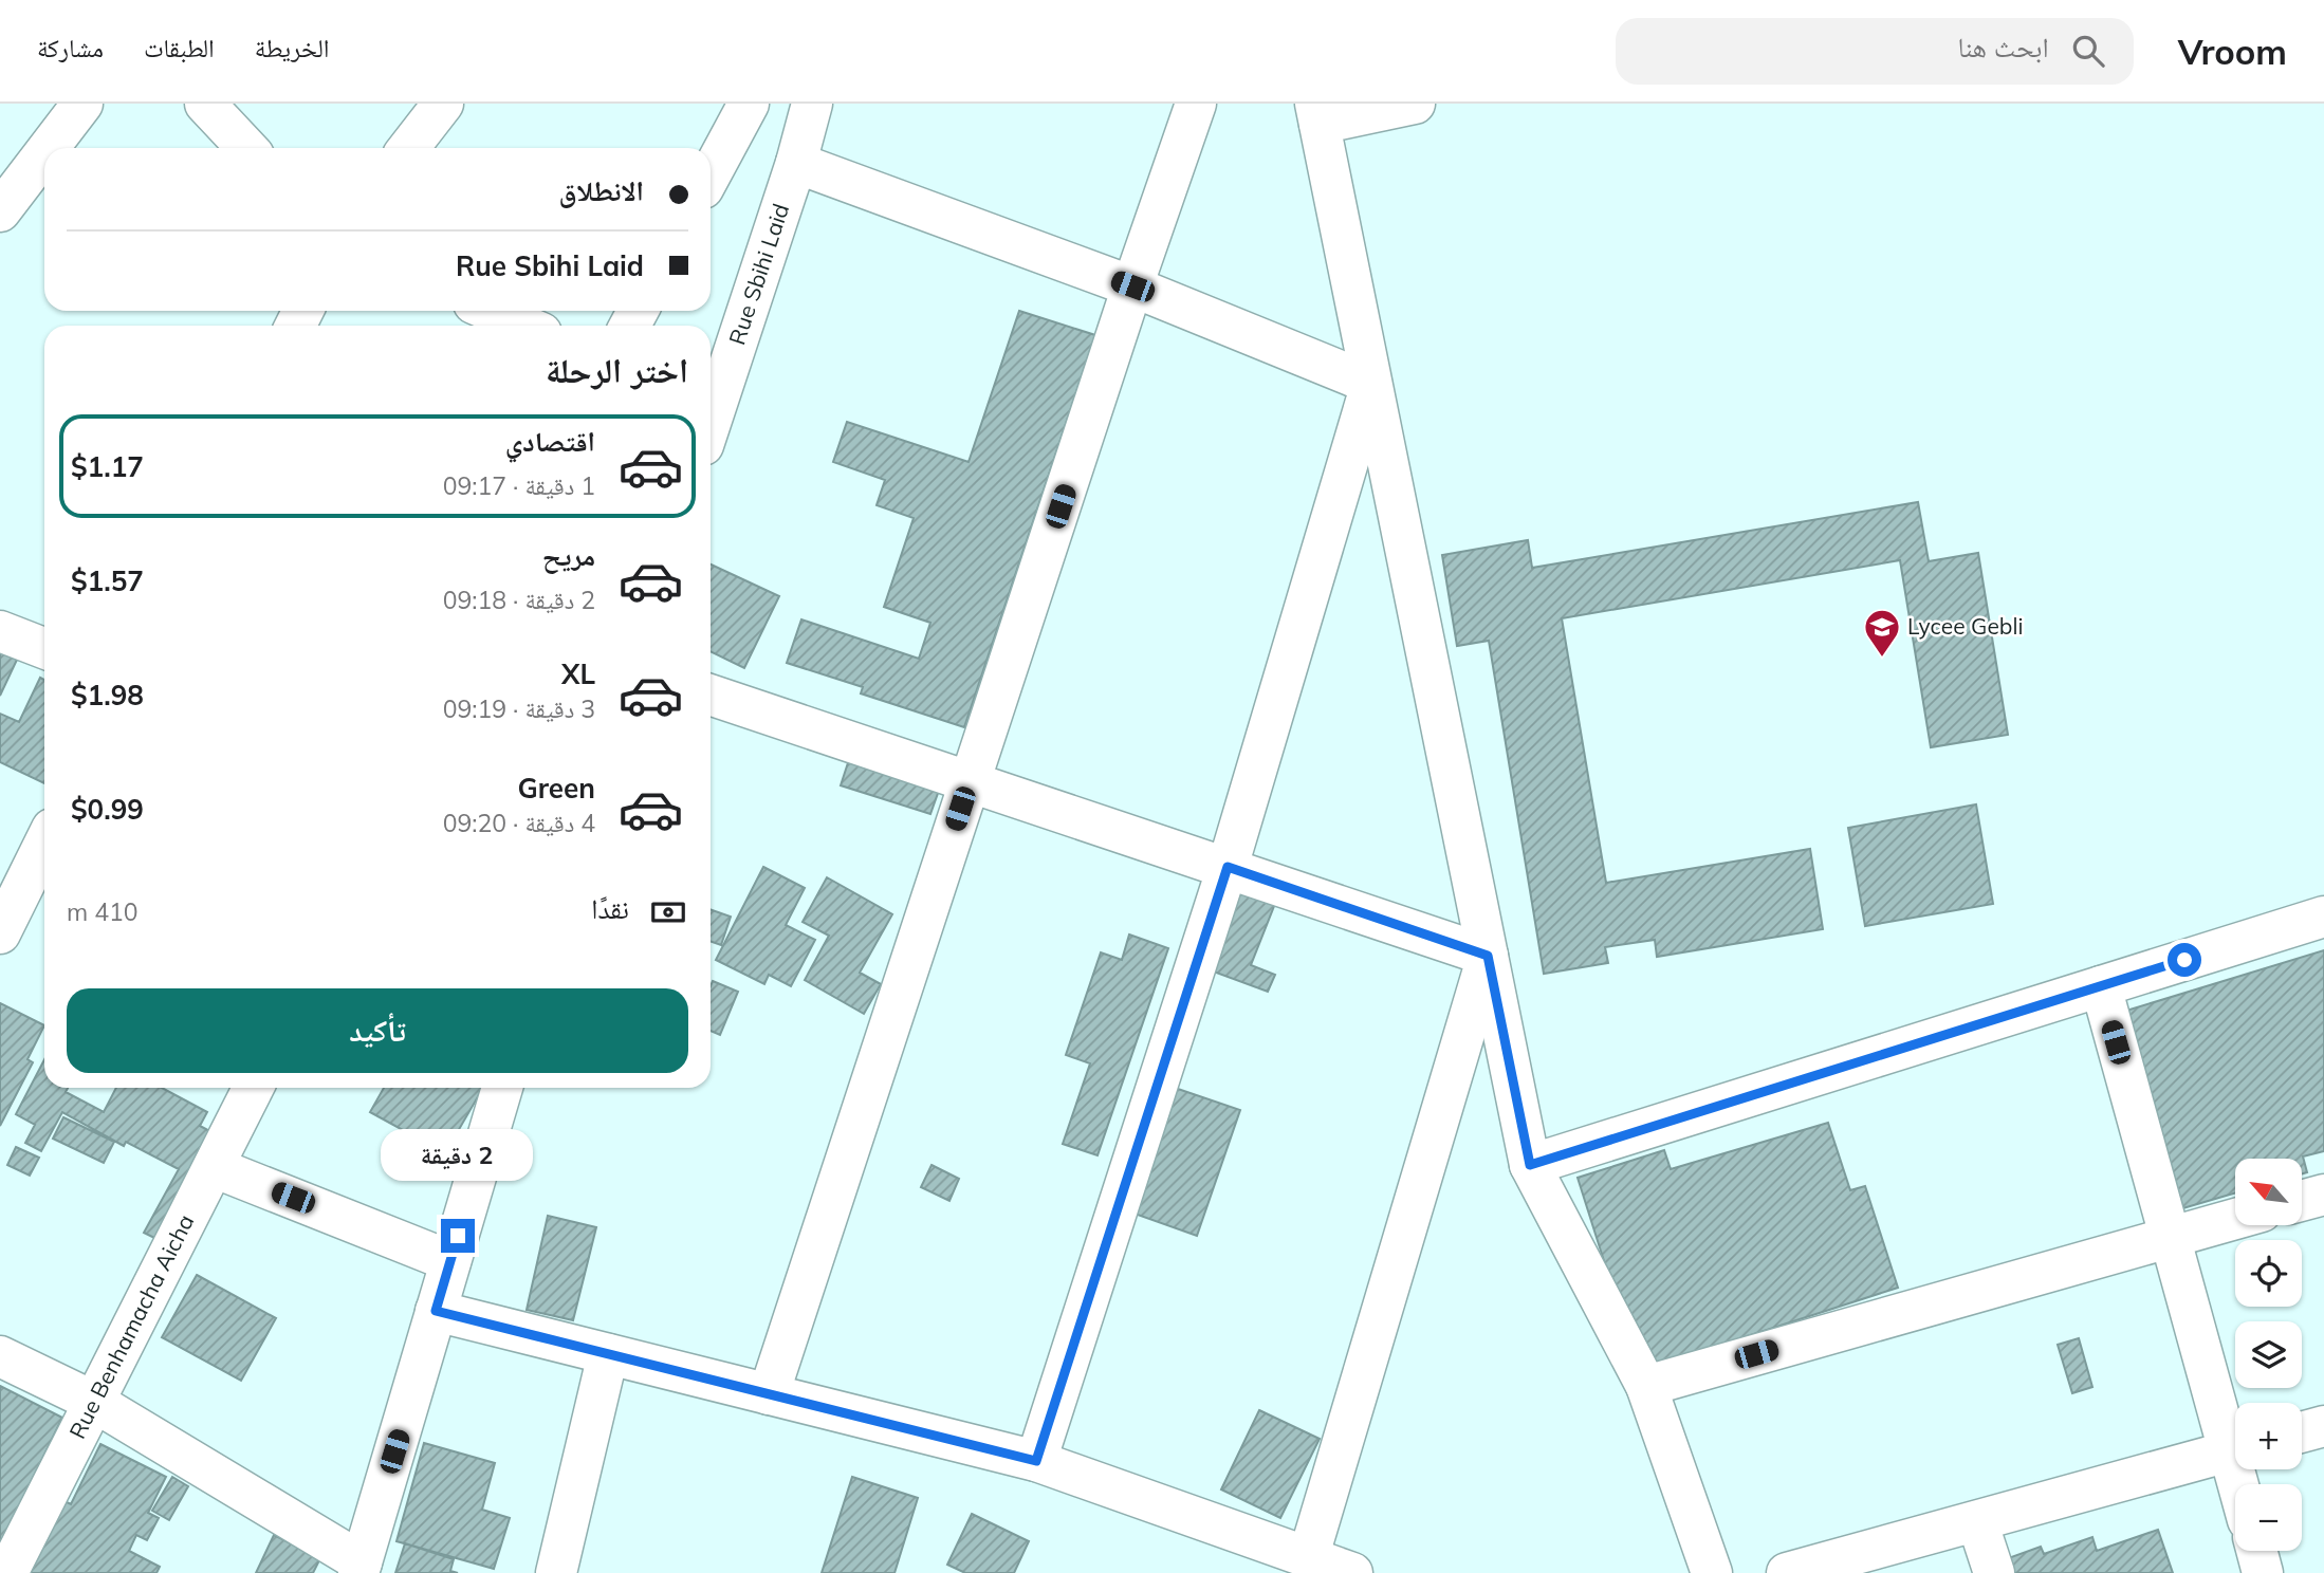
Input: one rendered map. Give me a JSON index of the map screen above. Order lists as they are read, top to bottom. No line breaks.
{"streets":{"street":["Rue Sbihi Laid","Rue Benhamacha Aicha"]},"places":{"school or university":["Lycee Gebli"]},"north":"top left","page":{"header":"Vroom","search":"ابحث هنا","nav":["الخريطة","الطبقات","مشاركة"],"banner":["الانطلاق","Rue Sbihi Laid"],"heading":"اختر الرحلة","list":[{"name":"اقتصادي","note":"1 دقيقة · 09:17","value":"$1.17"},{"name":"مريح","note":"2 دقيقة · 09:18","value":"$1.57"},{"name":"XL","note":"3 دقيقة · 09:19","value":"$1.98"},{"name":"Green","note":"4 دقيقة · 09:20","value":"$0.99"}],"pay":["نقدًا","410 m"],"buttons":"تأكيد","bubble":"2 دقيقة","map_buttons":["+","−"]}}
